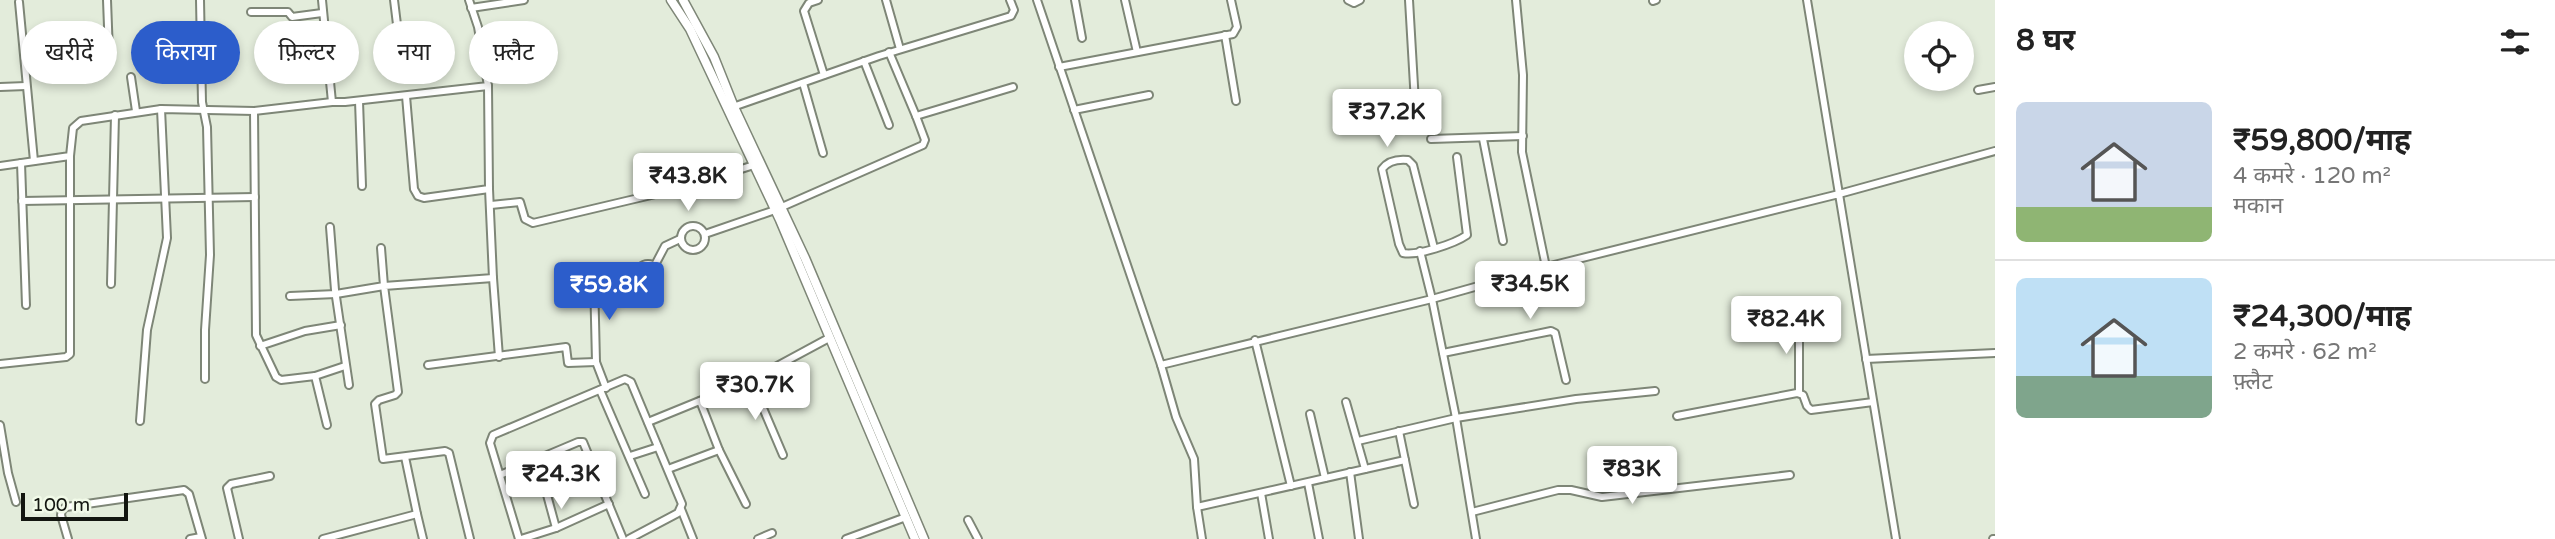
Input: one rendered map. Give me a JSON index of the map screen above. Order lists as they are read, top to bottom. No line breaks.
{"scale_bar":"100 m","page":{"heading":"8 घर","chip":["खरीदें","किराया","फ़िल्टर","नया","फ़्लैट"],"list":[{"name":"₹59,800/माह","note":"4 कमरे · 120 m² · मकान"},{"name":"₹24,300/माह","note":"2 कमरे · 62 m² · फ़्लैट"}],"price":["₹37.2K","₹43.8K","₹34.5K","₹59.8K","₹82.4K","₹30.7K","₹83K","₹24.3K"],"scale":"100 m"}}
